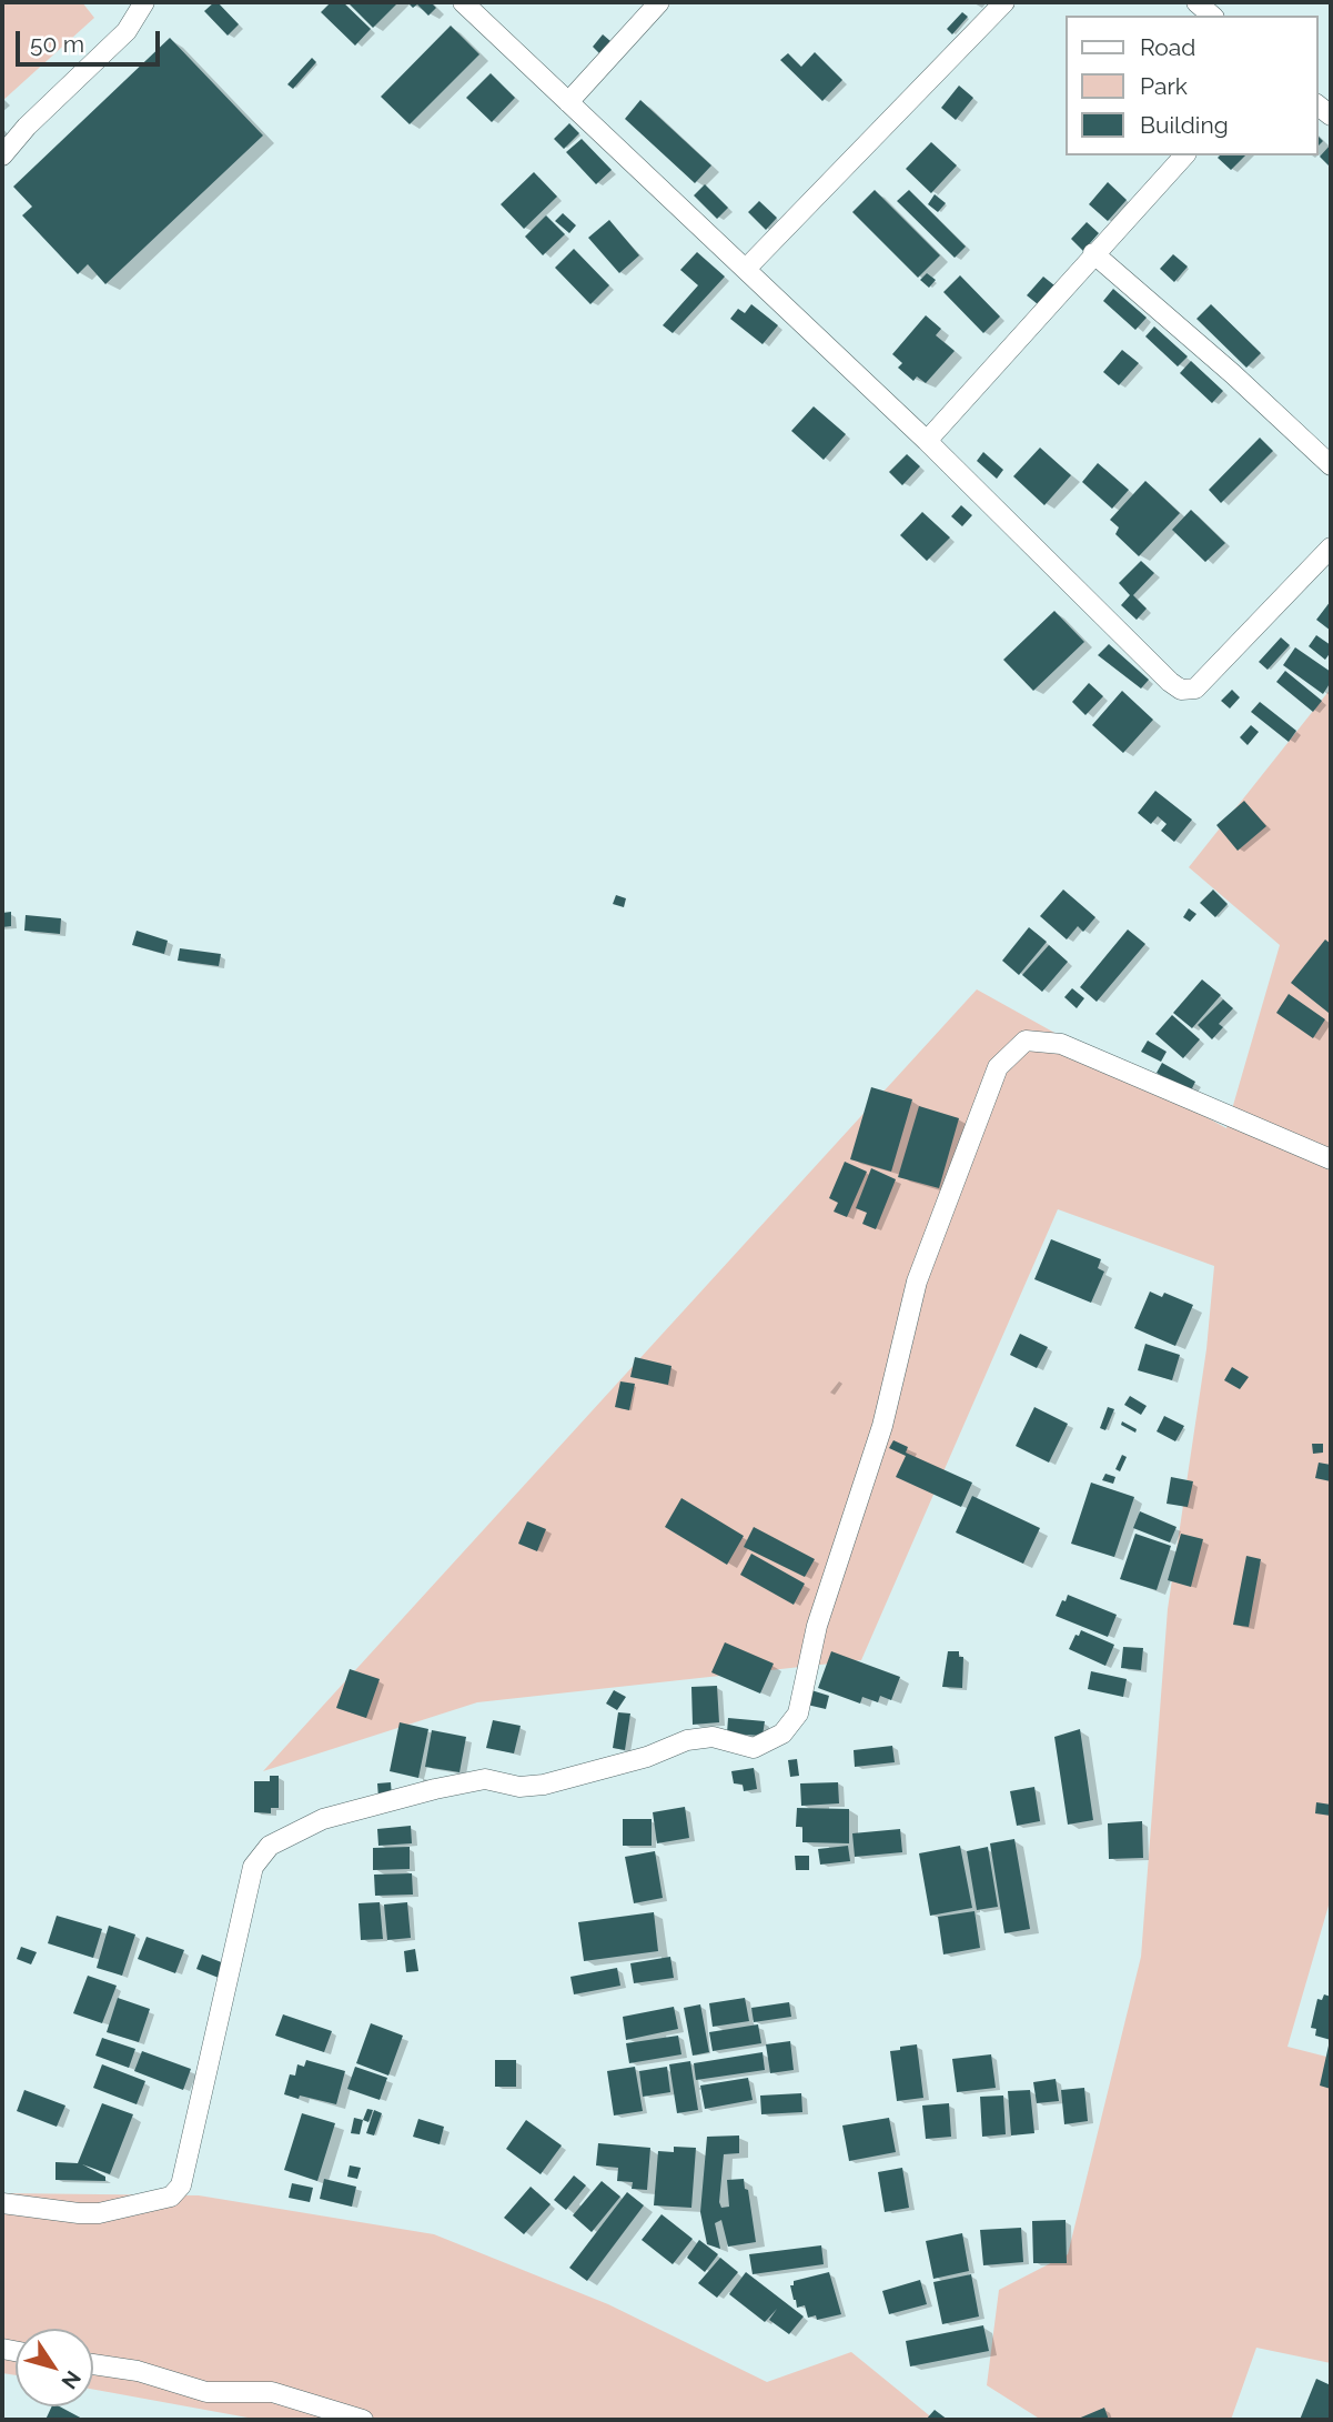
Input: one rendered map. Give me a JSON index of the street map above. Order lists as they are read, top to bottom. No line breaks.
{"legend":["Road","Park","Building"],"scale_bar":"50 m","north":"bottom right"}
